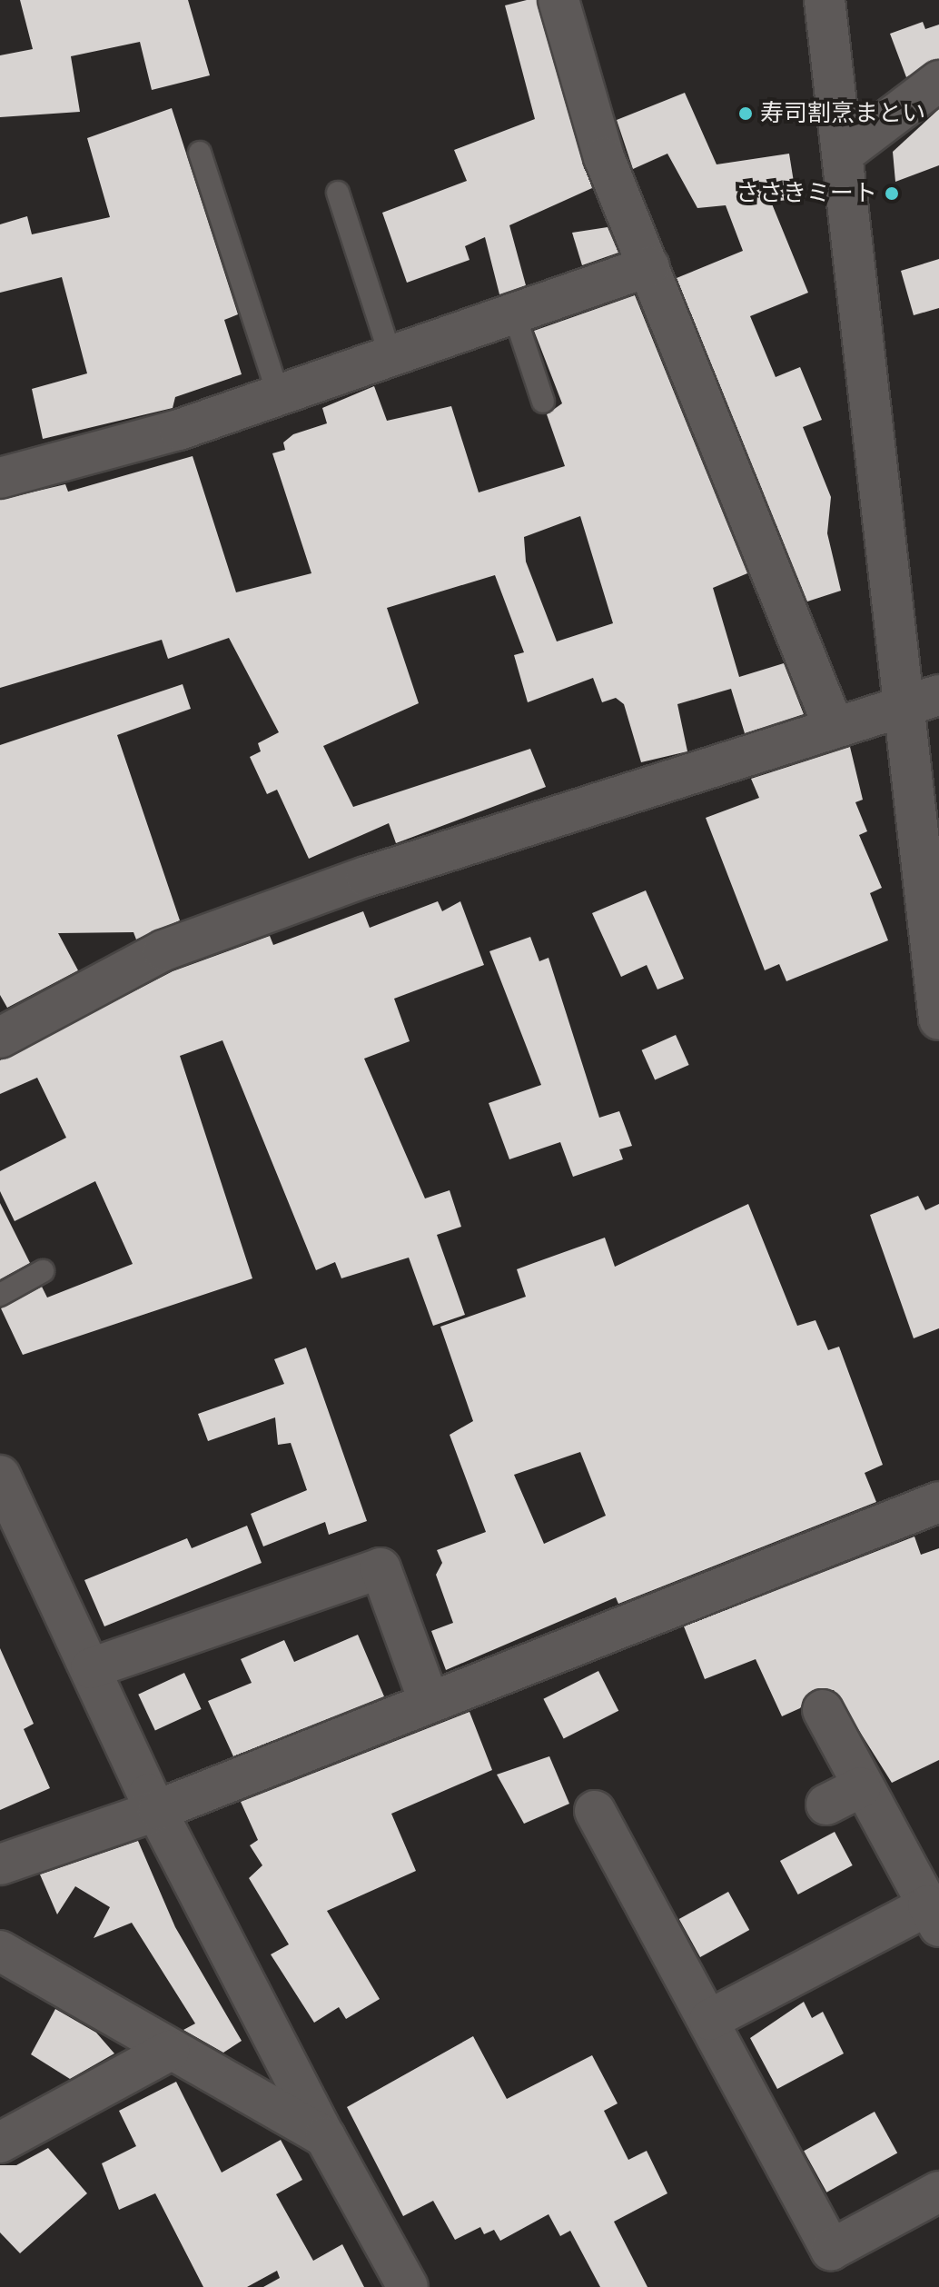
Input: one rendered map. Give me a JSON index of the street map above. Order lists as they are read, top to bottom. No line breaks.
{"places":["寿司割烹まとい","ささきミート"]}
